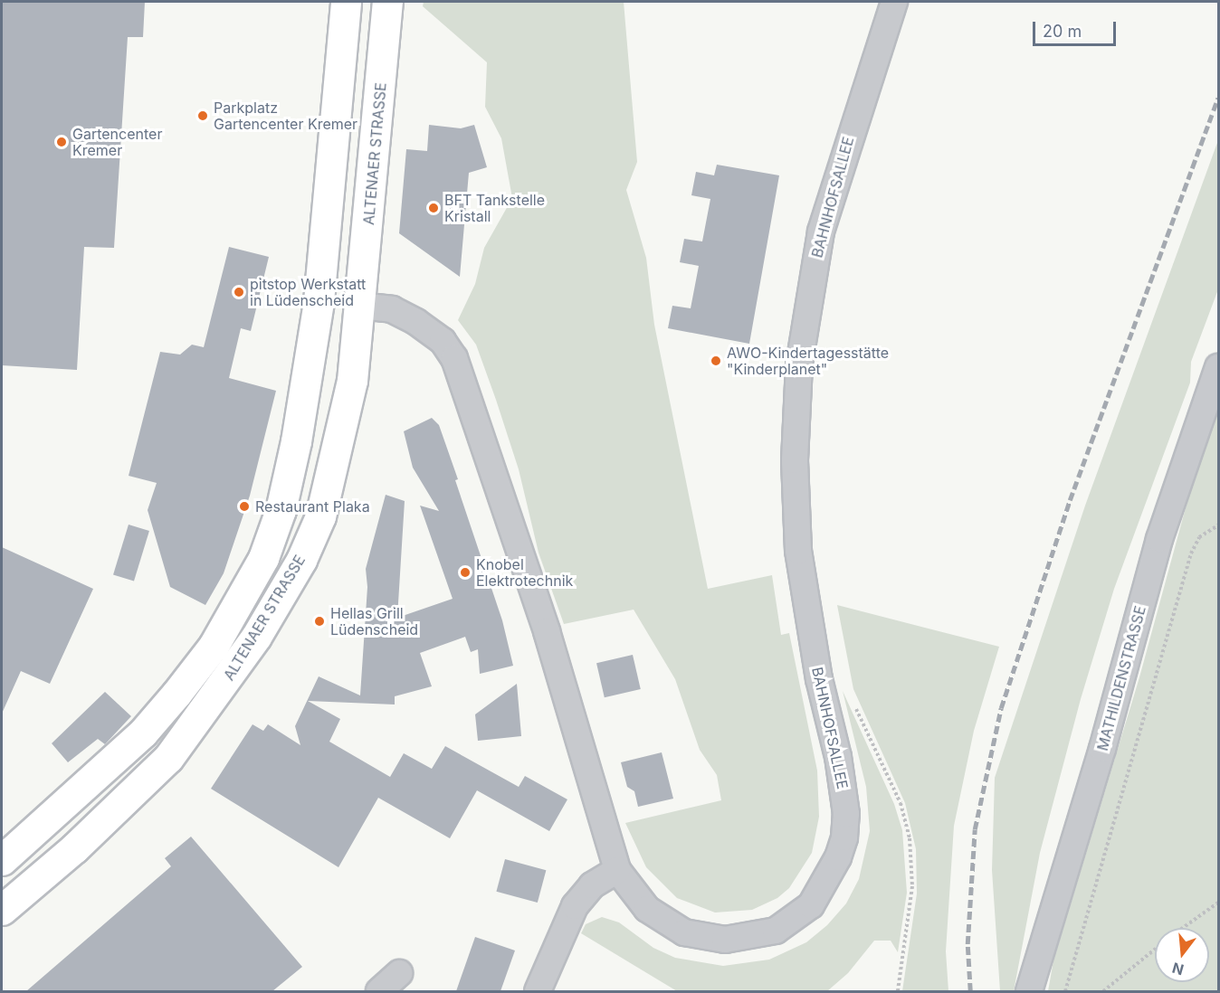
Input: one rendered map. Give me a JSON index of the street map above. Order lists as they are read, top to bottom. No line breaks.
{"streets":{"main road":["ALTENAER STRASSE"],"street":["BAHNHOFSALLEE","MATHILDENSTRASSE"]},"crossings":[["ALTENAER STRASSE","BAHNHOFSALLEE"]],"places":["Parkplatz Gartencenter Kremer","Gartencenter Kremer","BFT Tankstelle Kristall","pitstop Werkstatt in Lüdenscheid","AWO-Kindertagesstätte \"Kinderplanet\"","Restaurant Plaka","Knobel Elektrotechnik","Hellas Grill Lüdenscheid"],"scale_bar":"20 m","north":"bottom"}
